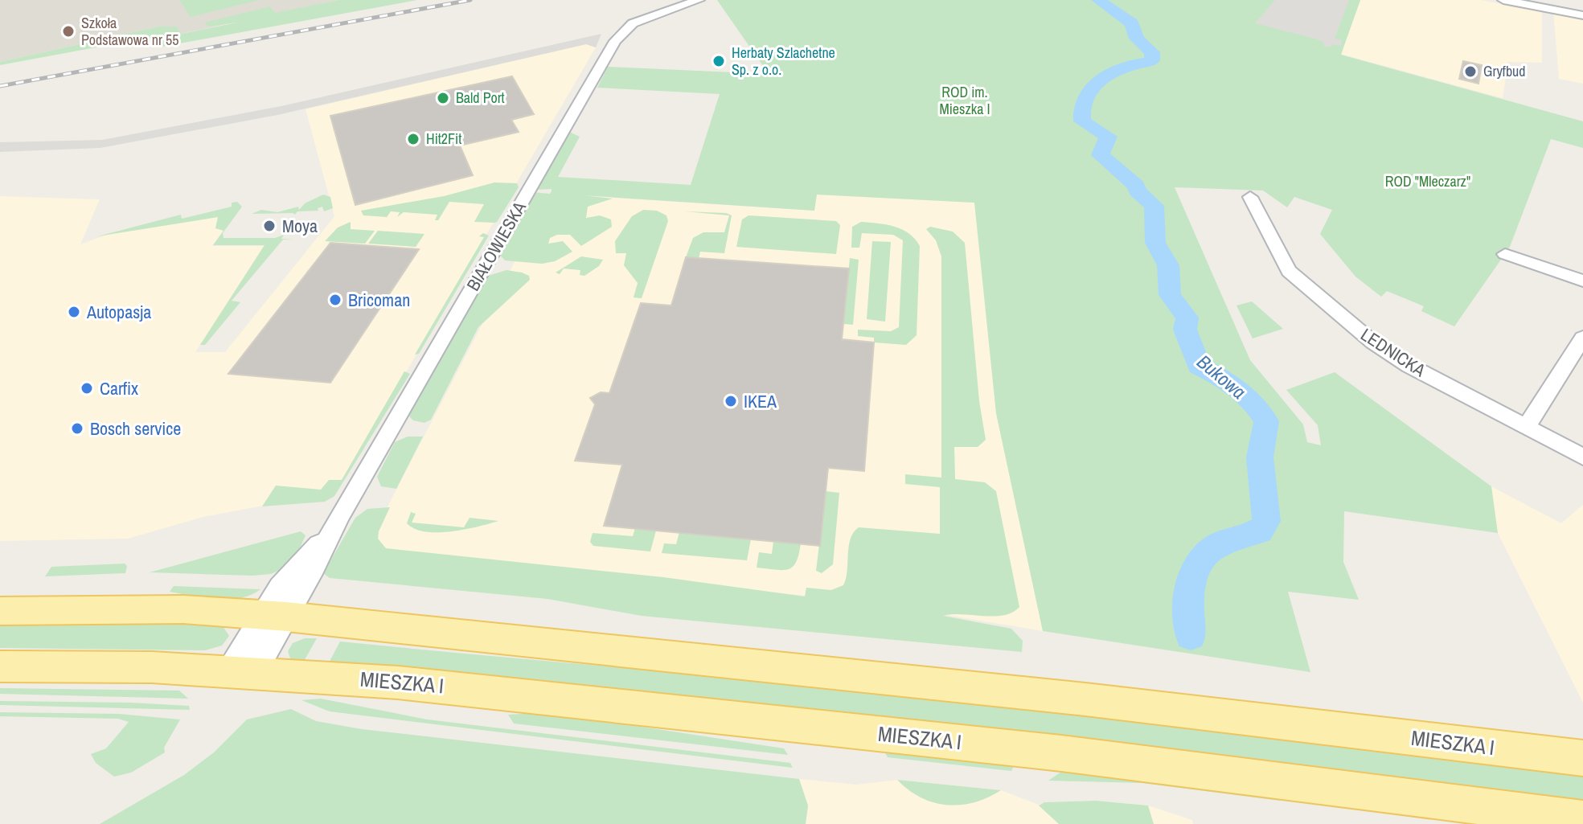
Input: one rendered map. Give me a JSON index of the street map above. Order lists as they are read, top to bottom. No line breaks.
{"streets":{"main road":["MIESZKA I"],"street":["BIAŁOWIESKA","LEDNICKA"]},"crossings":[["BIAŁOWIESKA","MIESZKA I"]],"water":["Bukowa"],"parks":["ROD im. Mieszka I","ROD \"Mleczarz\""],"places":["Szkoła Podstawowa nr 55","Herbaty Szlachetne Sp. z o.o.","Gryfbud","Bald Port","Hit2Fit","Moya","Bricoman","Autopasja","Carfix","IKEA","Bosch service"]}
